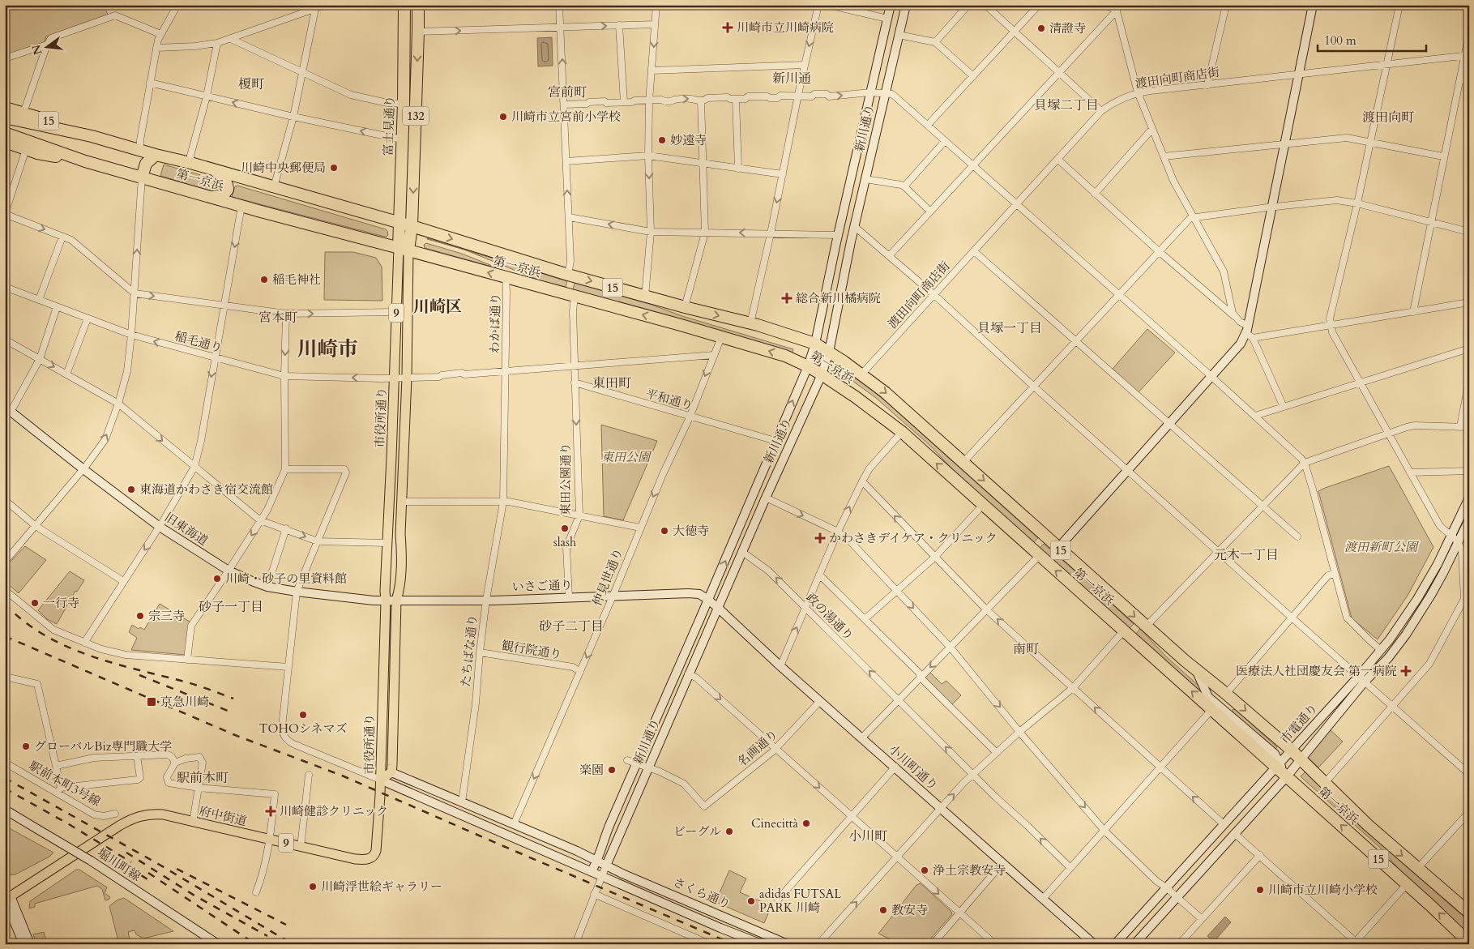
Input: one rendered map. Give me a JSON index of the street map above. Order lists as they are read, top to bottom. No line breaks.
{"streets":{"highway":["132","15","富士見通り","第一京浜"],"main road":["9","市役所通り","府中街道"],"street":["渡田向町商店街","新川通り","わかば通り","稲毛通り","平和通り","東田公園通り","旧東海道","仲見世通り","いさご通り","政の湯通り","観行院通り","たちばな通り","市電通り","名画通り","小川町通り","駅前本町3号線","堀川町線","さくら通り"]},"crossings":[["渡田向町商店街","第一京浜"],["132","富士見通り"],["132","第一京浜"],["132","市役所通り"],["15","第一京浜"],["富士見通り","第一京浜"],["富士見通り","市役所通り"],["新川通り","第一京浜"],["新川通り","平和通り"],["新川通り","政の湯通り"],["新川通り","名画通り"],["新川通り","小川町通り"],["新川通り","さくら通り"],["第一京浜","わかば通り"],["第一京浜","市役所通り"],["第一京浜","仲見世通り"],["第一京浜","市電通り"],["わかば通り","たちばな通り"],["稲毛通り","市役所通り"],["平和通り","東田公園通り"],["平和通り","仲見世通り"],["市役所通り","旧東海道"],["市役所通り","いさご通り"],["市役所通り","府中街道"],["市役所通り","さくら通り"],["東田公園通り","いさご通り"],["旧東海道","いさご通り"],["仲見世通り","いさご通り"],["仲見世通り","観行院通り"],["仲見世通り","さくら通り"],["いさご通り","たちばな通り"],["いさご通り","小川町通り"],["観行院通り","たちばな通り"],["たちばな通り","さくら通り"],["名画通り","小川町通り"],["府中街道","さくら通り"]],"one_way":["東田公園通り","仲見世通り"],"districts":["新川通","榎町","宮前町","貝塚二丁目","渡田向町","川崎区","宮本町","貝塚一丁目","川崎市","東田町","元木一丁目","砂子一丁目","砂子二丁目","南町","駅前本町","小川町"],"parks":["東田公園","渡田新町公園"],"places":{"health":["川崎市立川崎病院","総合新川橘病院","かわさきデイケア・クリニック","医療法人社団慶友会 第一病院","川崎健診クリニック"],"other":["清證寺","川崎市立宮前小学校","妙遠寺","川崎中央郵便局","稲毛神社","東海道かわさき宿交流館","slash","大徳寺","川崎・砂子の里資料館","一行寺","宗三寺","TOHOシネマズ","グローバルBiz専門職大学","楽園","Cinecittà","ビーグル","浄土宗教安寺","川崎浮世絵ギャラリー","川崎市立川崎小学校","adidas FUTSAL PARK 川崎","教安寺"],"transit":["京急川崎"]},"scale_bar":"100 m","north":"left"}
